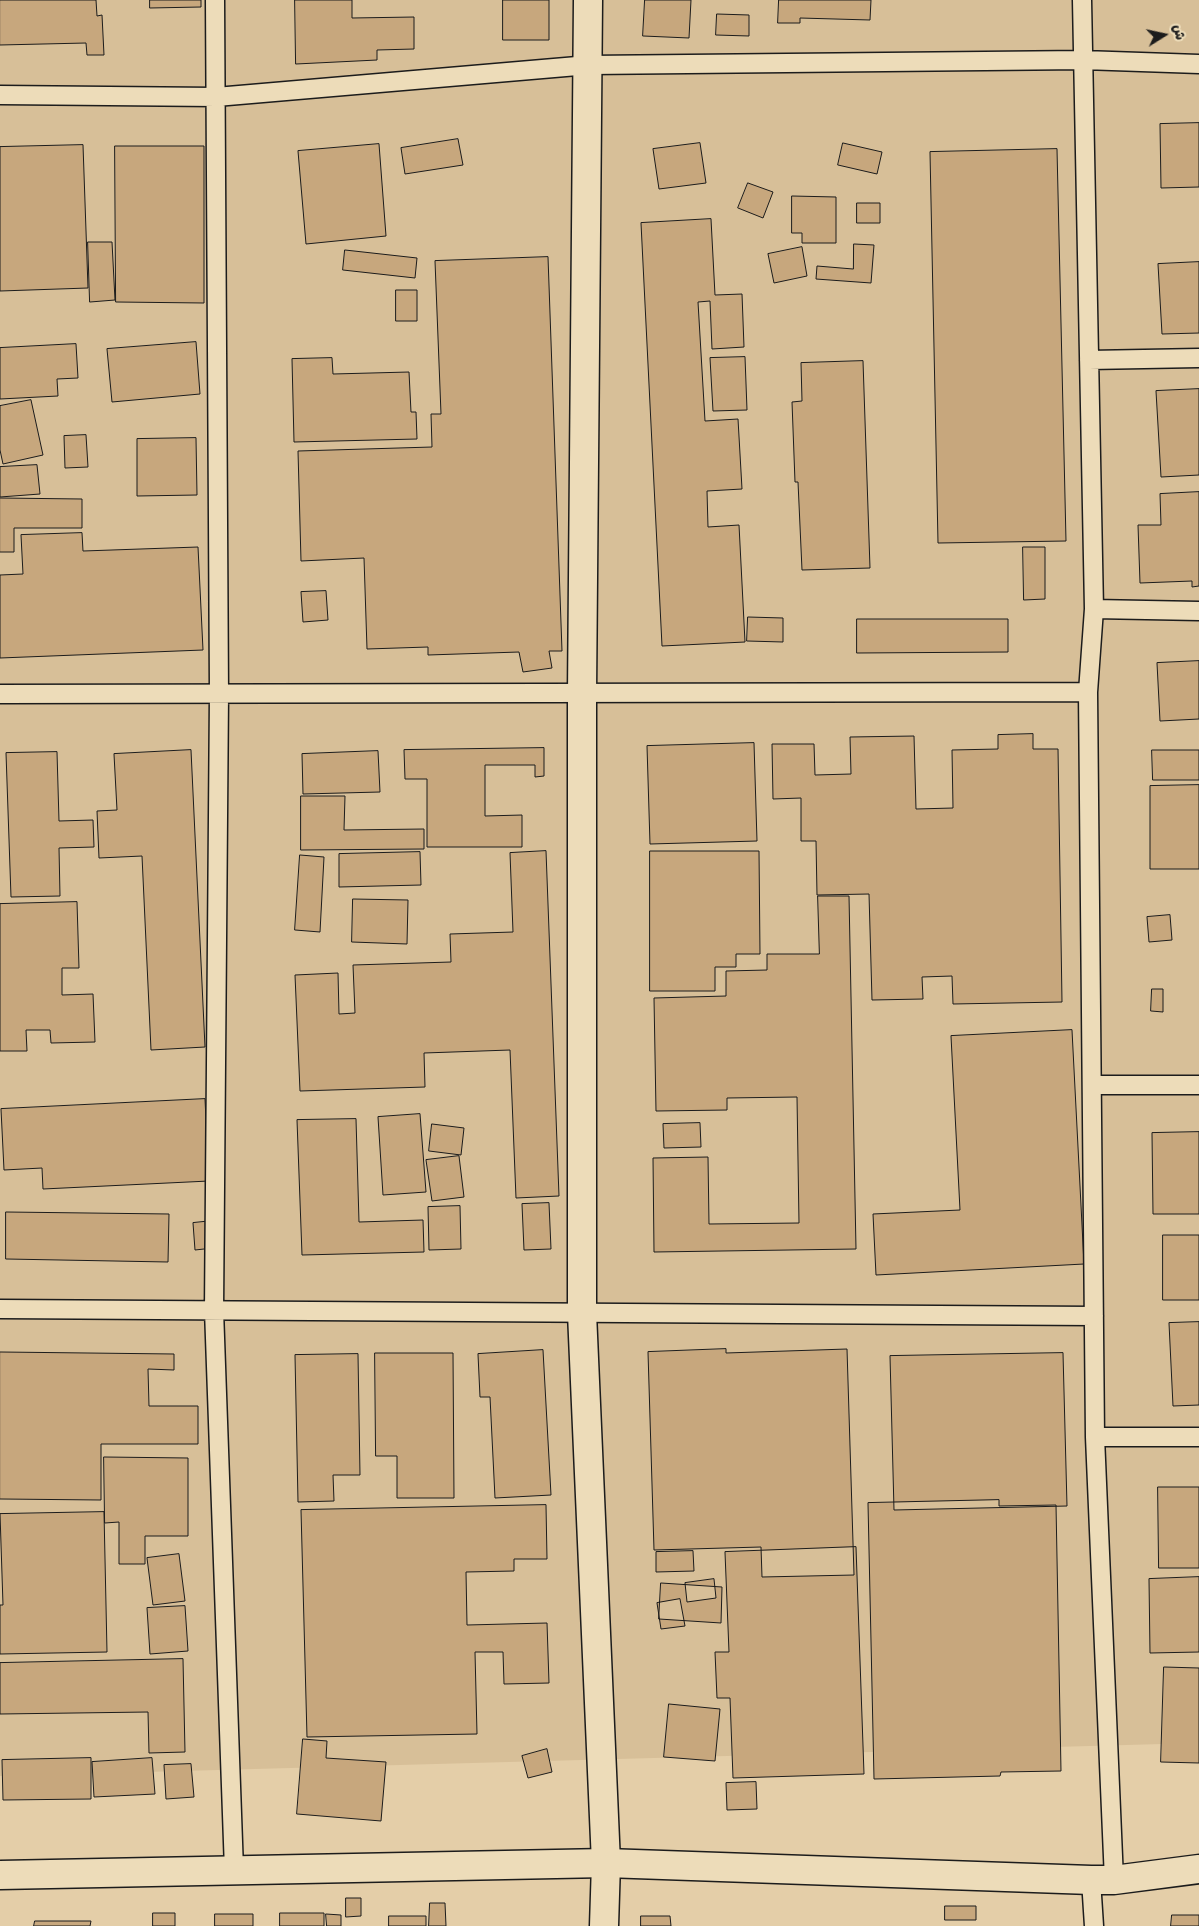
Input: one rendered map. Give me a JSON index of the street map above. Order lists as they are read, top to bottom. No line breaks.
{"north":"right"}
